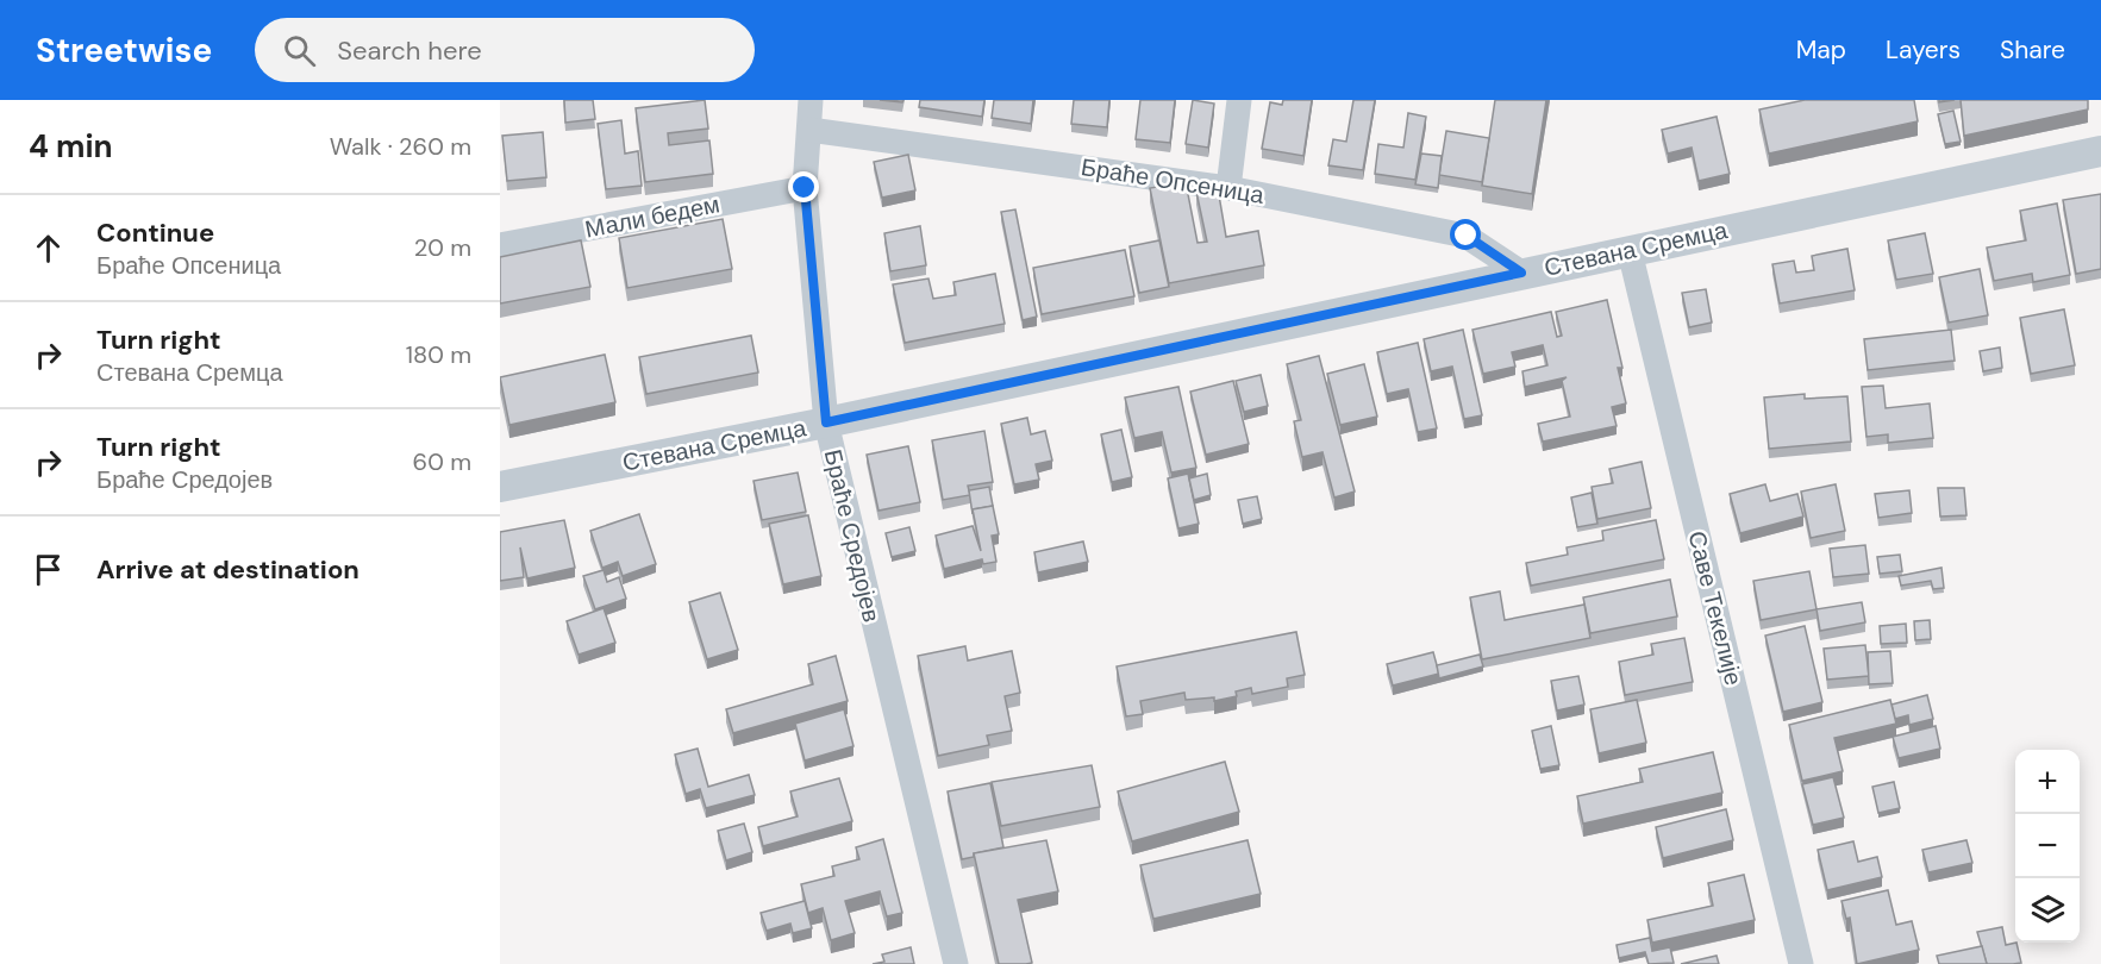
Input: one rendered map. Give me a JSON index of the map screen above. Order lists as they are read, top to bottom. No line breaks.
{"streets":{"street":["Браће Опсеница","Мали бедем","Стевана Сремца","Браће Средојев","Саве Текелије"]},"crossings":[["Браће Опсеница","Стевана Сремца"],["Браће Опсеница","Браће Средојев"],["Мали бедем","Браће Средојев"],["Стевана Сремца","Браће Средојев"],["Стевана Сремца","Саве Текелије"]],"page":{"header":"Streetwise","search":"Search here","nav":["Map","Layers","Share"],"heading":["4 min","Walk · 260 m"],"list":[["Continue","Браће Опсеница","20 m"],["Turn right","Стевана Сремца","180 m"],["Turn right","Браће Средојев","60 m"],"Arrive at destination"],"map_buttons":["+","−"]}}
